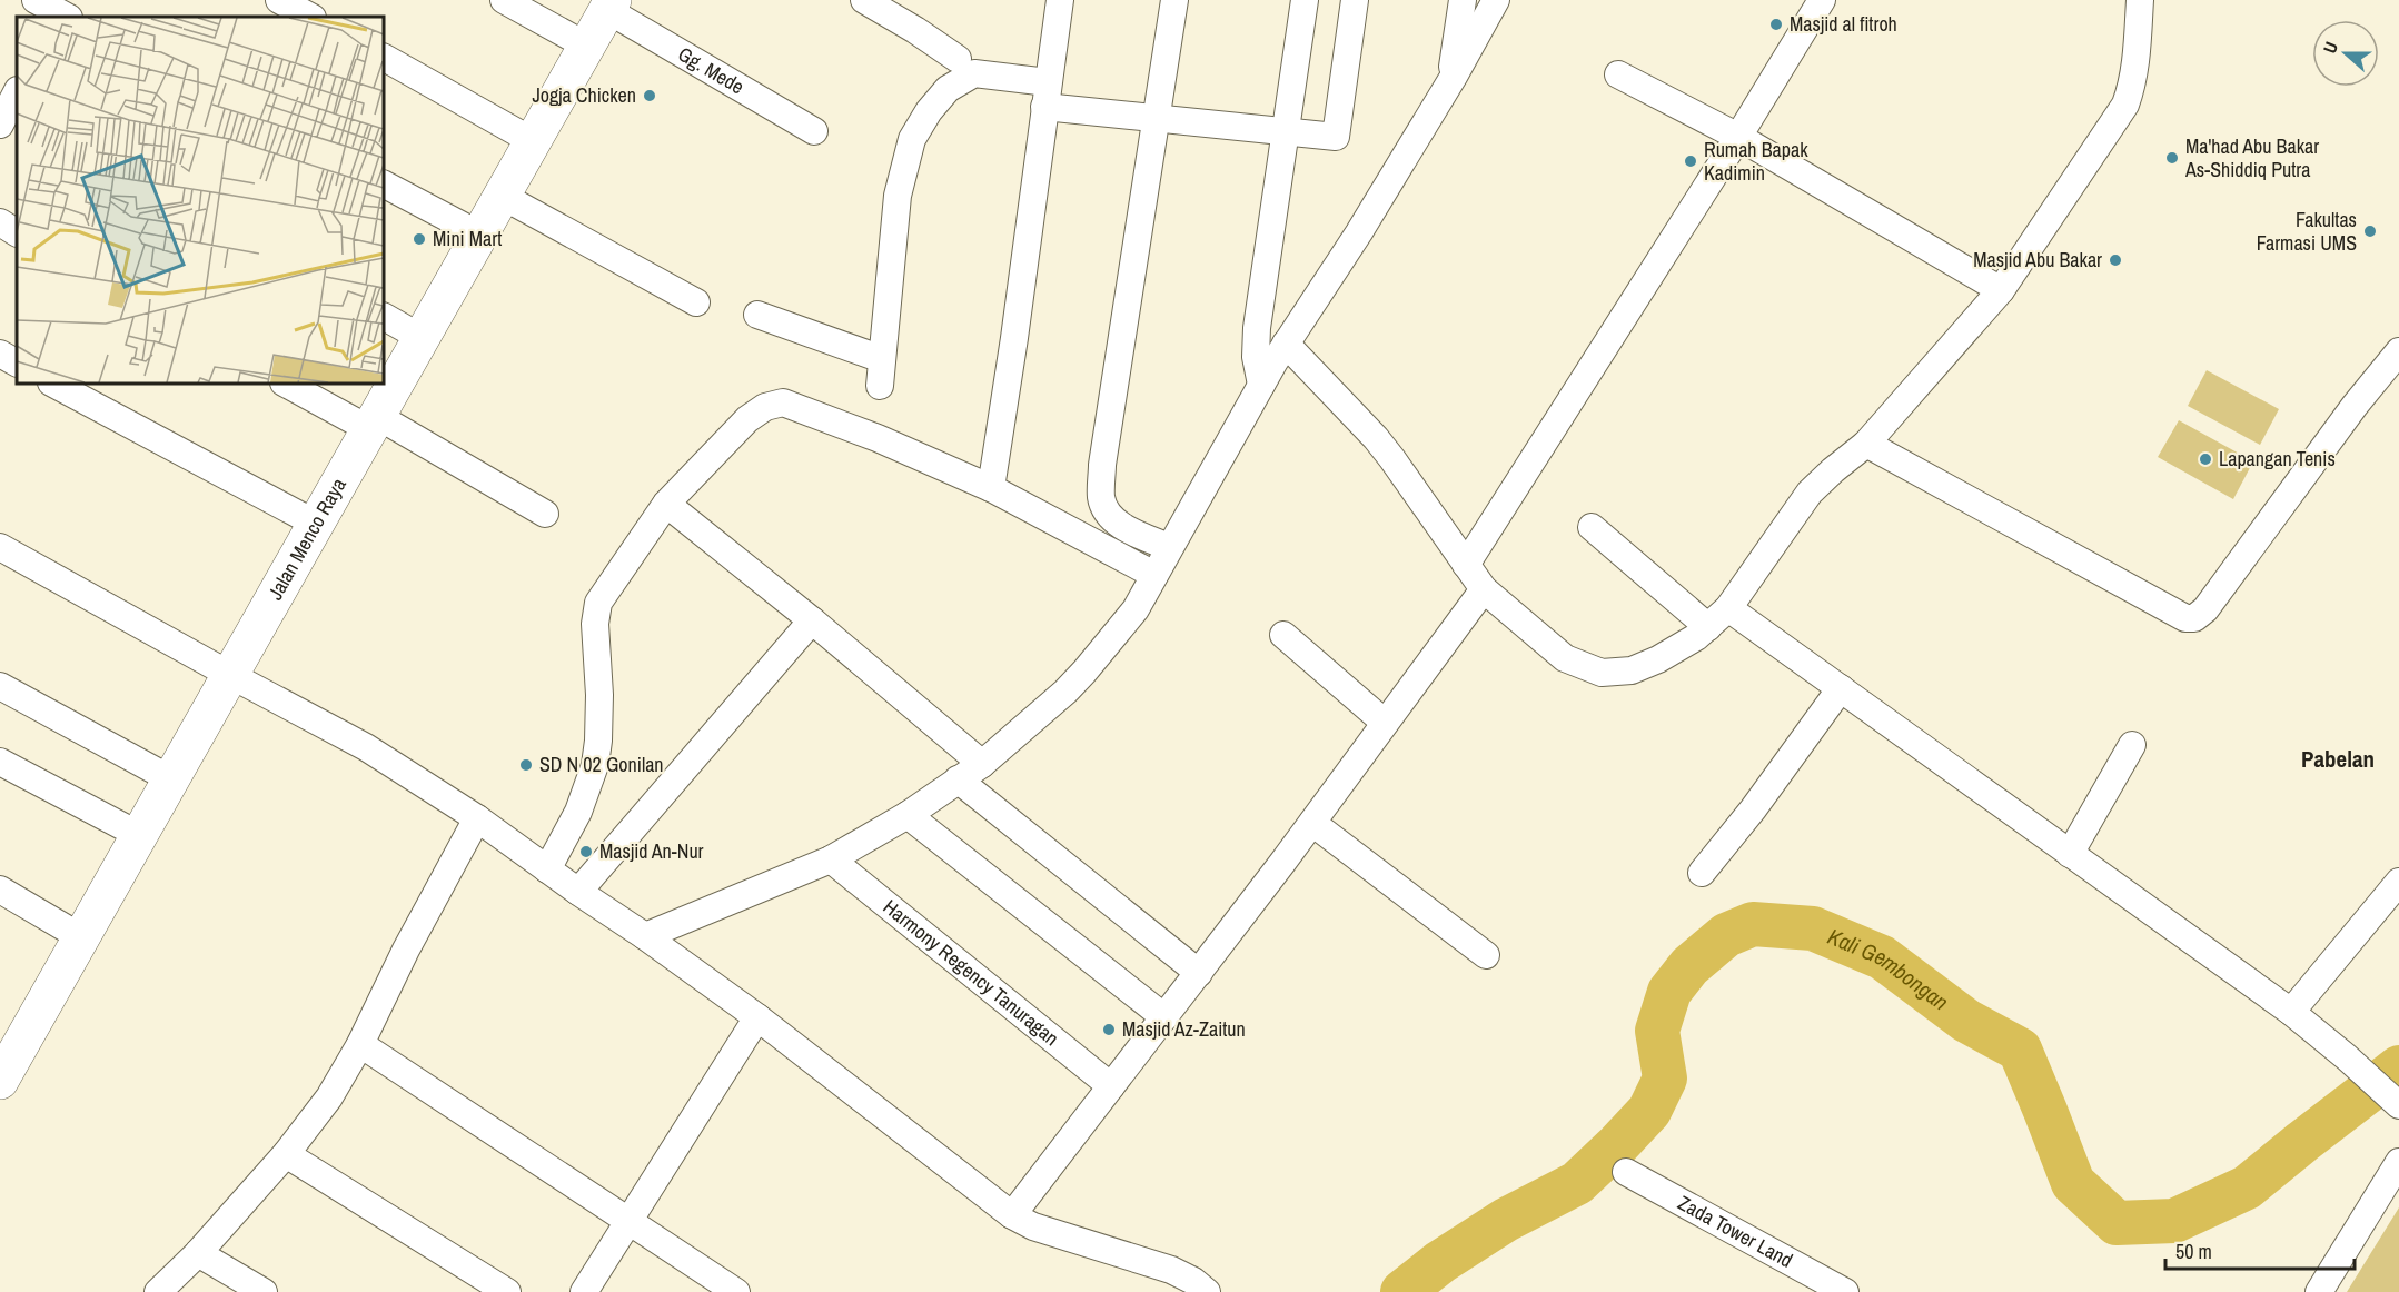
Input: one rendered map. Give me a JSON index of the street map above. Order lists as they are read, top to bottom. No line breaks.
{"streets":{"main road":["Jalan Menco Raya"],"street":["Gg. Mede","Harmony Regency Tanuragan","Zada Tower Land"]},"crossings":[["Gg. Mede","Jalan Menco Raya"]],"districts":["Pabelan"],"water":["Kali Gembongan"],"places":["Masjid al fitroh","Jogja Chicken","Ma'had Abu Bakar As-Shiddiq Putra","Rumah Bapak Kadimin","Fakultas Farmasi UMS","Mini Mart","Masjid Abu Bakar","Lapangan Tenis","SD N 02 Gonilan","Masjid An-Nur","Masjid Az-Zaitun"],"scale_bar":"50 m","north":"left"}
